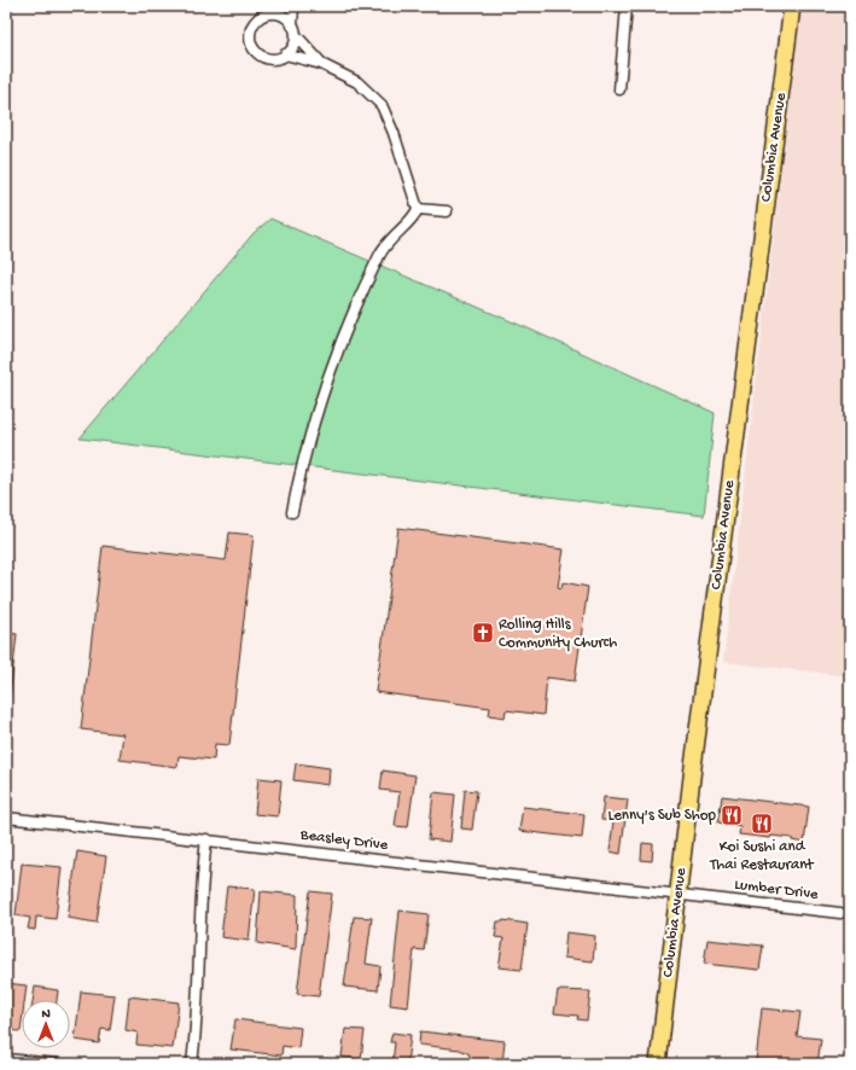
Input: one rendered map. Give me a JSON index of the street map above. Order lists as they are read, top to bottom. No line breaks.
{"streets":{"main road":["Columbia Avenue"],"street":["Beasley Drive","Lumber Drive"]},"crossings":[["Columbia Avenue","Beasley Drive"],["Columbia Avenue","Lumber Drive"],["Beasley Drive","Lumber Drive"]],"places":{"church":["Rolling Hills Community Church"],"restaurant":["Lenny's Sub Shop","Koi Sushi and Thai Restaurant"]},"north":"top"}
